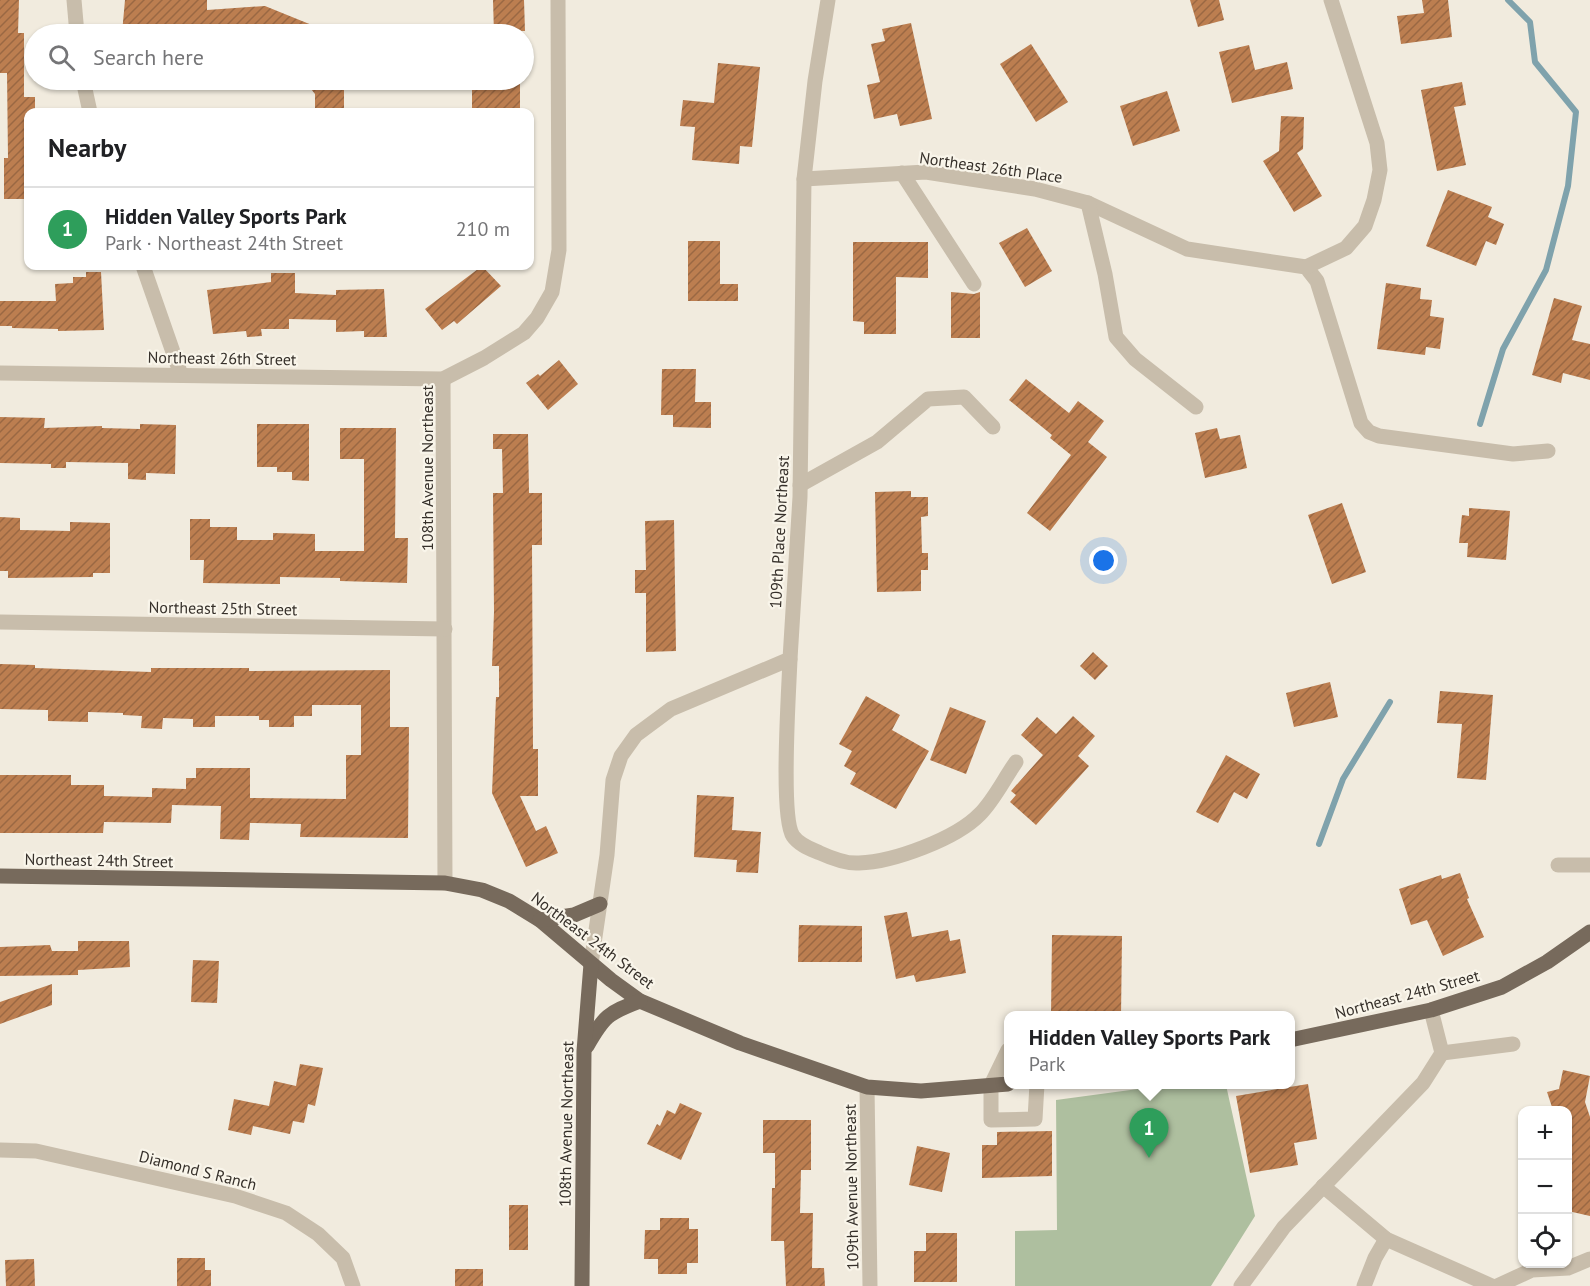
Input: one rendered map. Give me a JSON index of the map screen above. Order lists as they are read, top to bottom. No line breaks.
{"streets":{"main road":["108th Avenue Northeast","Northeast 24th Street"],"street":["Northeast 26th Place","Northeast 26th Street","109th Place Northeast","Northeast 25th Street","Diamond S Ranch","109th Avenue Northeast"]},"crossings":[["Northeast 26th Place","109th Place Northeast"],["Northeast 26th Street","108th Avenue Northeast"],["108th Avenue Northeast","Northeast 25th Street"],["108th Avenue Northeast","Northeast 24th Street"],["Northeast 24th Street","109th Avenue Northeast"]],"page":{"search":"Search here","heading":"Nearby","list":[{"mark":"1","name":"Hidden Valley Sports Park","note":"Park · Northeast 24th Street","value":"210 m"}],"popup":["Hidden Valley Sports Park","Park"],"map_buttons":["+","−"],"pins":"1"}}
